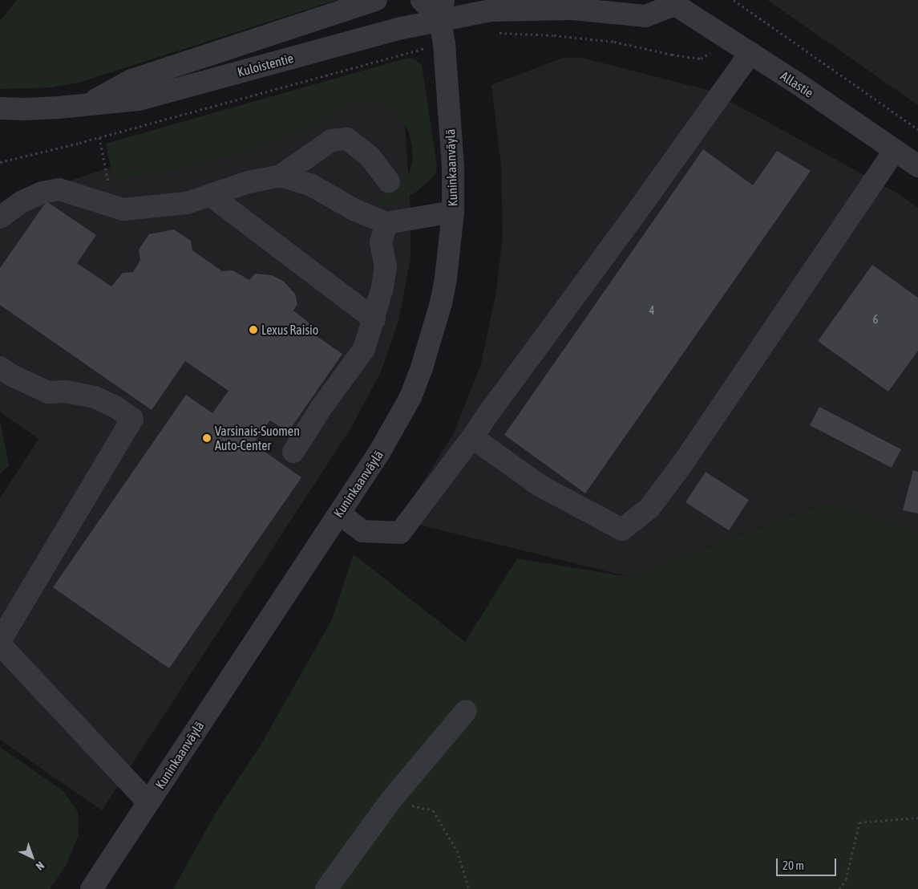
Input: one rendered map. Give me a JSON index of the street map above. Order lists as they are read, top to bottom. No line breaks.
{"streets":{"street":["Kuloistentie","Allastie","Kuninkaanväylä"]},"crossings":[["Kuloistentie","Allastie"],["Kuloistentie","Kuninkaanväylä"],["Allastie","Kuninkaanväylä"]],"places":["Lexus Raisio","Varsinais-Suomen Auto-Center"],"house_numbers":["4","6"],"scale_bar":"20 m","north":"bottom right"}
